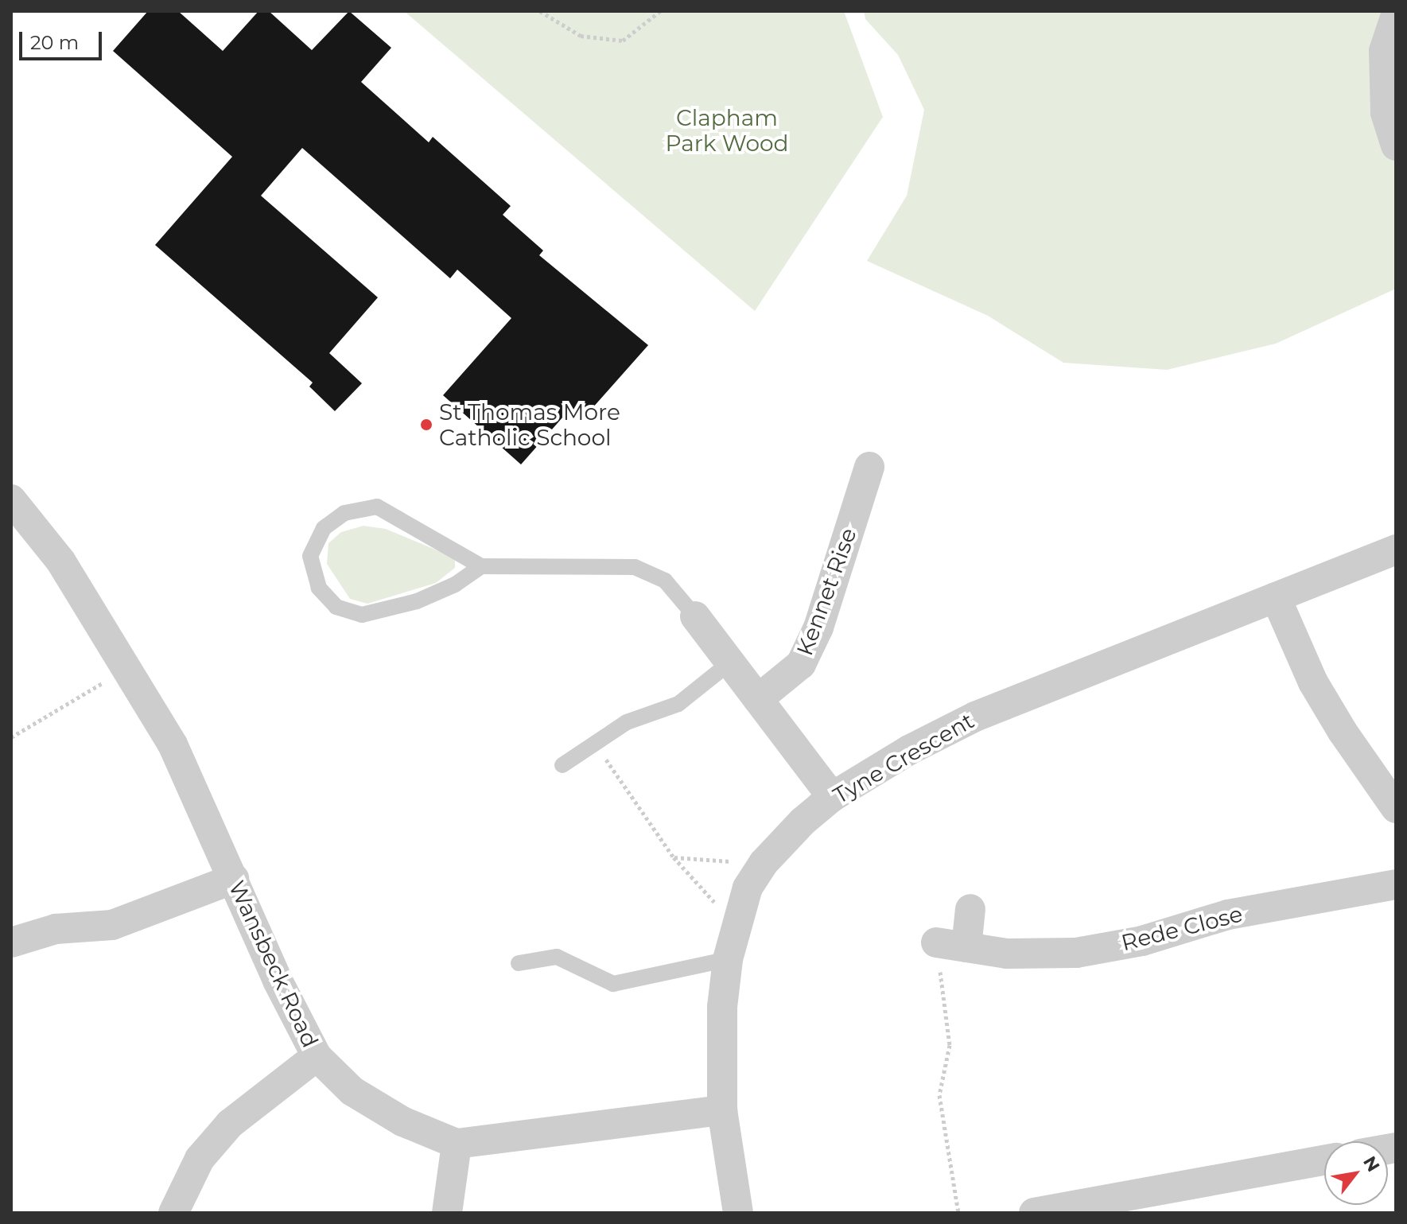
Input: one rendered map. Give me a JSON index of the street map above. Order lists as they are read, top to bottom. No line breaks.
{"streets":{"street":["Kennet Rise","Tyne Crescent","Rede Close","Wansbeck Road"]},"crossings":[["Tyne Crescent","Wansbeck Road"]],"parks":["Clapham Park Wood"],"places":["St Thomas More Catholic School"],"scale_bar":"20 m","north":"top right"}
